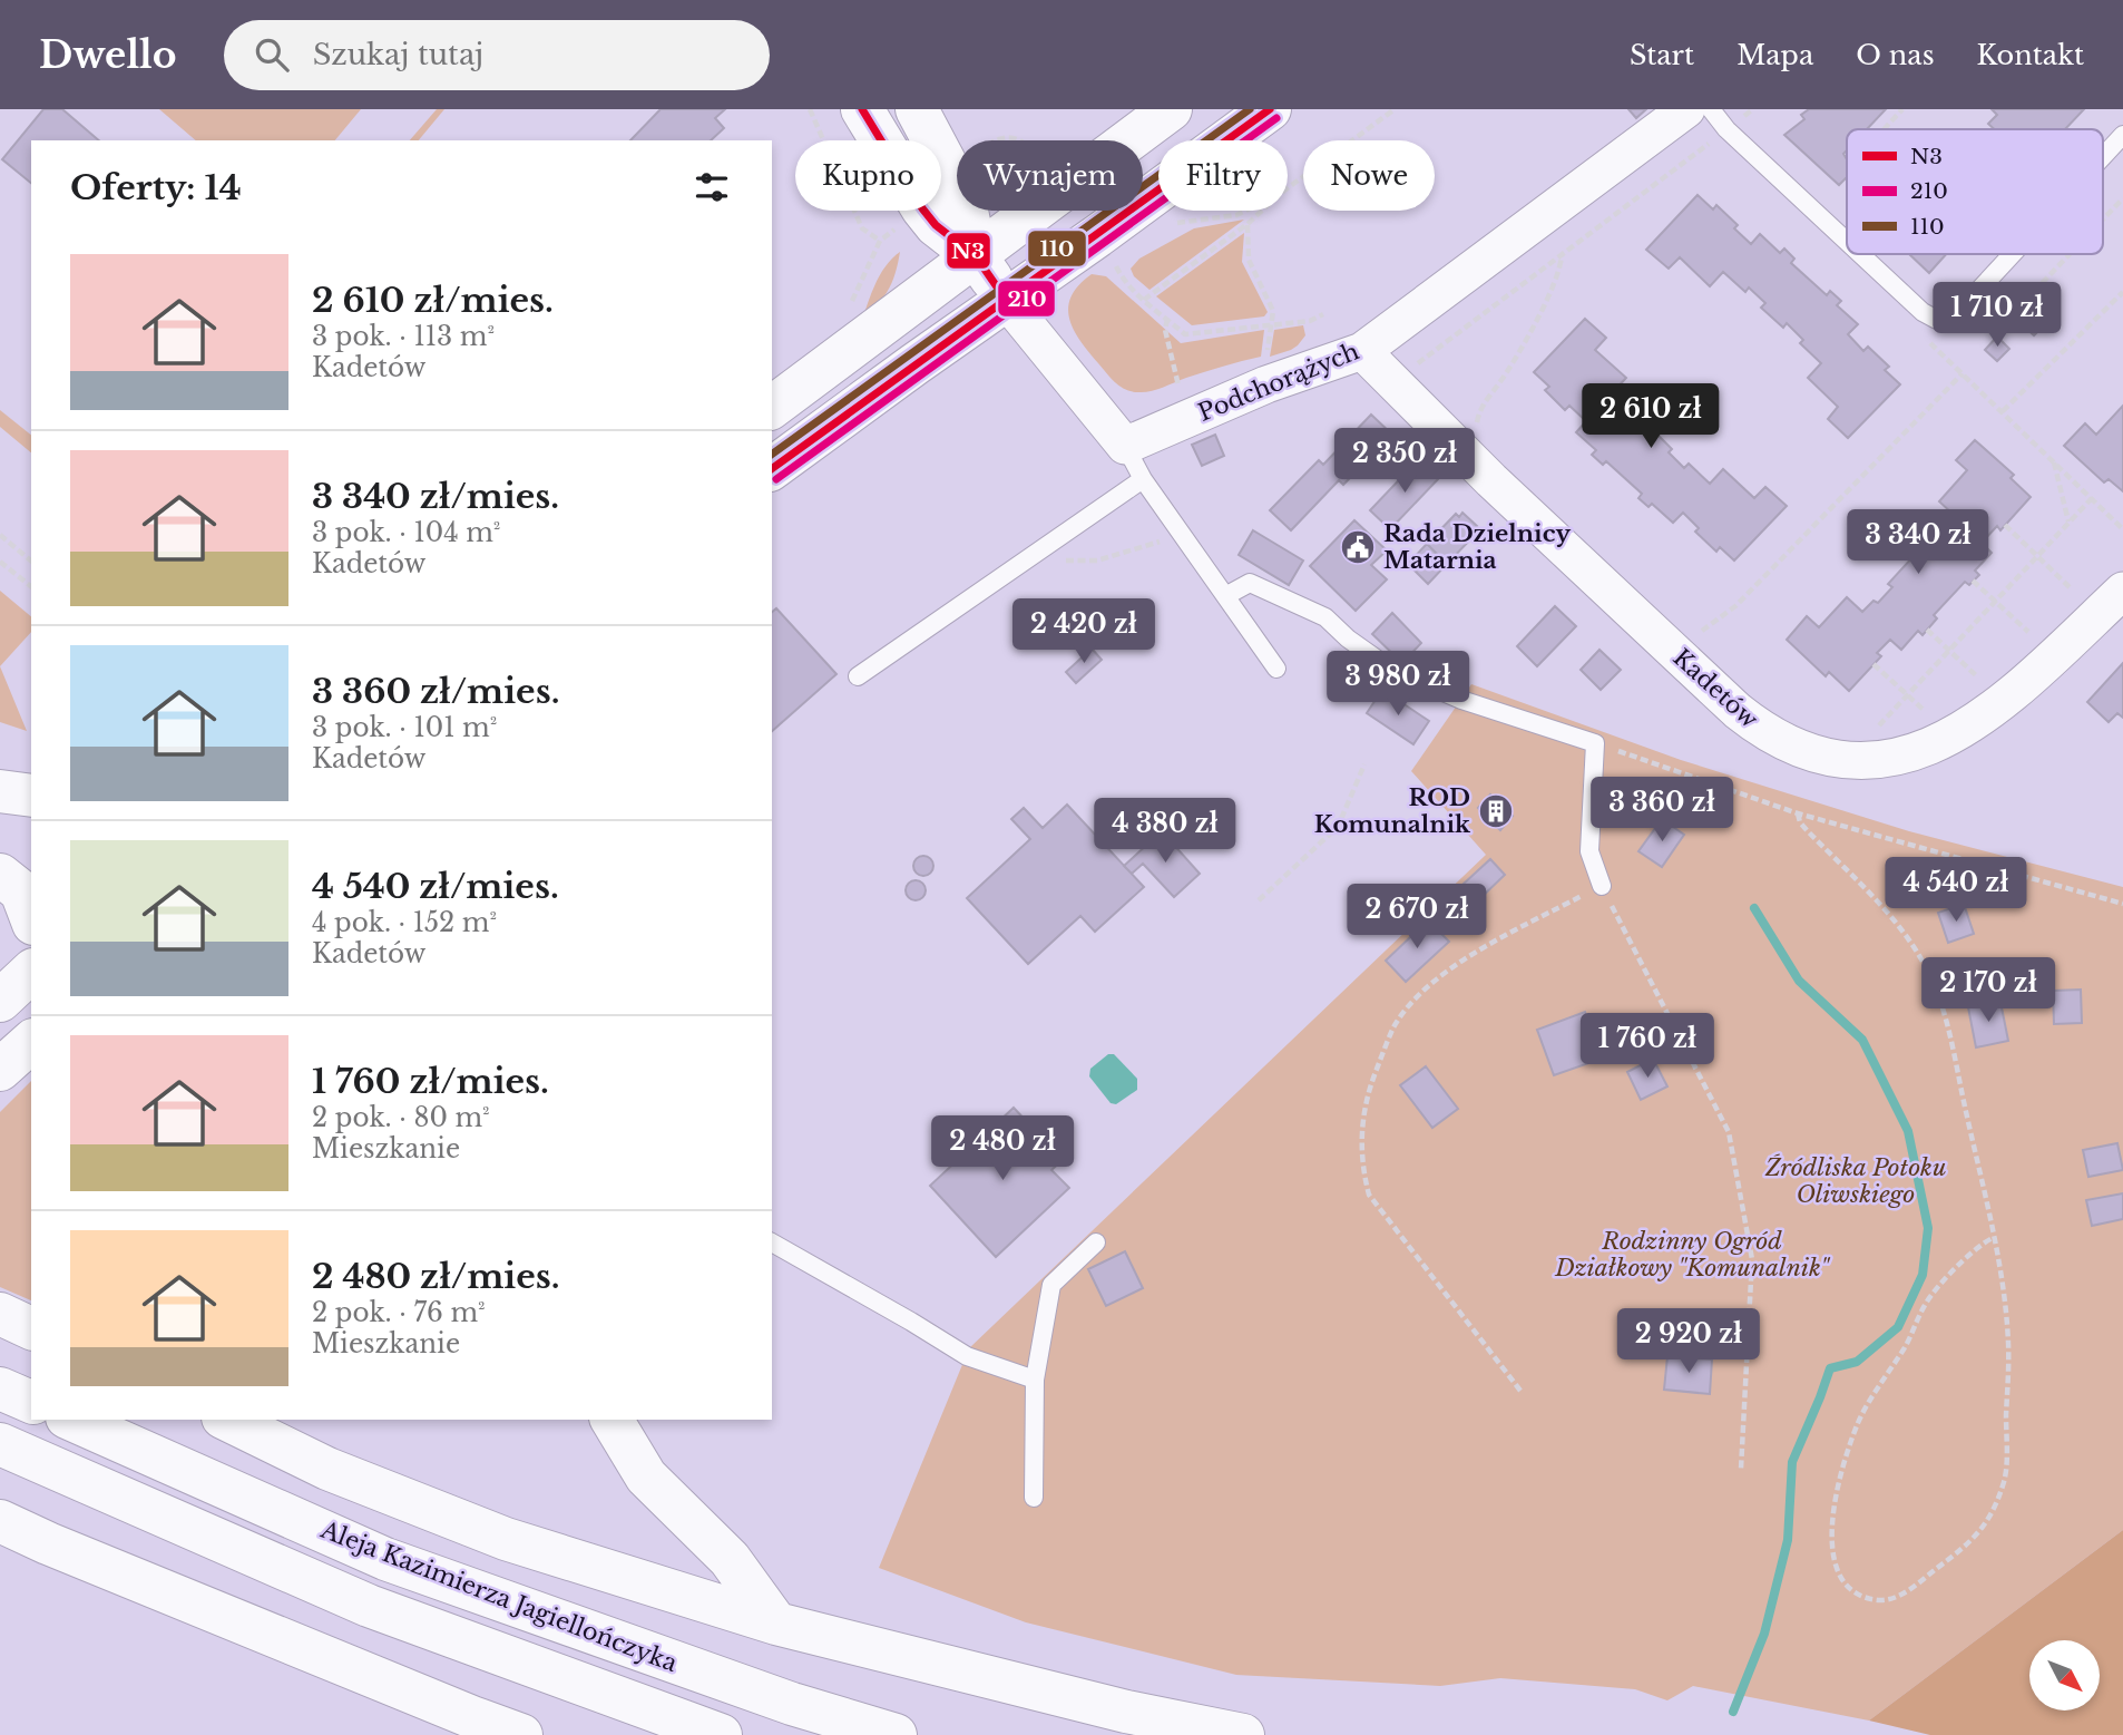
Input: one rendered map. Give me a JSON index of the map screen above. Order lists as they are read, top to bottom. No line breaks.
{"streets":{"main road":["Aleja Kazimierza Jagiellończyka"],"street":["Podchorążych","Kadetów"]},"crossings":[["Podchorążych","Kadetów"]],"parks":["Źródliska Potoku Oliwskiego","Rodzinny Ogród Działkowy \"Komunalnik\""],"places":{"public building":["Rada Dzielnicy Matarnia"],"building":["ROD Komunalnik"]},"lines":["transit line N3","transit line 110","transit line 210"],"legend":["N3","210","110"],"north":"bottom right","page":{"header":"Dwello","search":"Szukaj tutaj","nav":["Start","Mapa","O nas","Kontakt"],"chip":["Kupno","Wynajem","Filtry","Nowe"],"heading":"Oferty: 14","list":[{"name":"2 610 zł/mies.","note":"3 pok. · 113 m² · Kadetów"},{"name":"3 340 zł/mies.","note":"3 pok. · 104 m² · Kadetów"},{"name":"3 360 zł/mies.","note":"3 pok. · 101 m² · Kadetów"},{"name":"4 540 zł/mies.","note":"4 pok. · 152 m² · Kadetów"},{"name":"1 760 zł/mies.","note":"2 pok. · 80 m² · Mieszkanie"},{"name":"2 480 zł/mies.","note":"2 pok. · 76 m² · Mieszkanie"}],"price":["1 710 zł","2 610 zł","2 350 zł","3 340 zł","2 420 zł","3 980 zł","3 360 zł","4 380 zł","4 540 zł","2 670 zł","2 170 zł","1 760 zł","2 480 zł","2 920 zł"]}}
